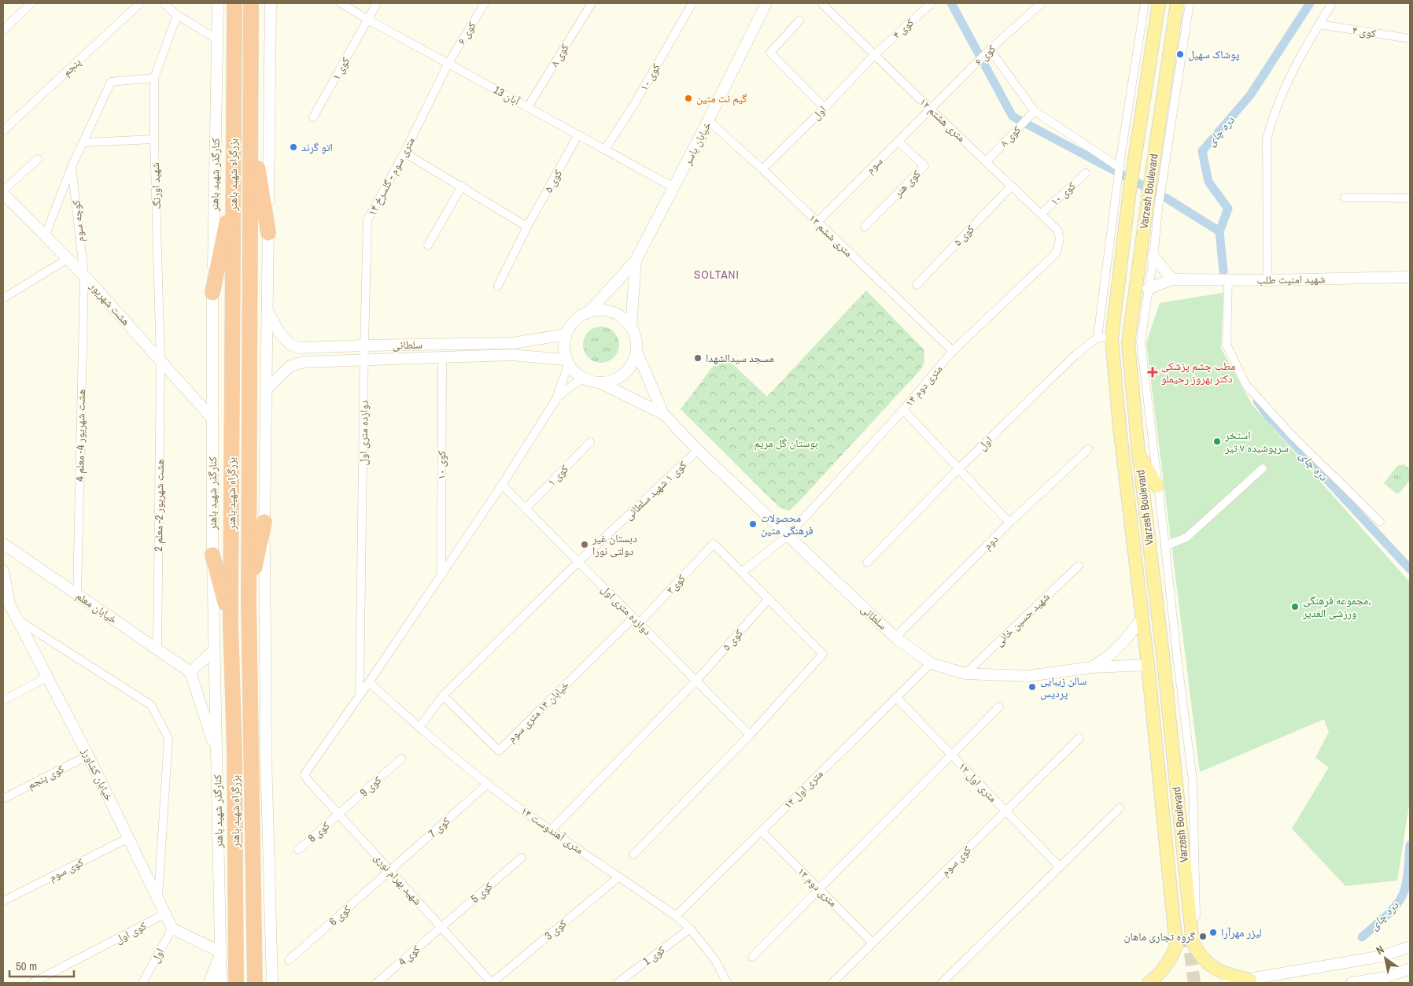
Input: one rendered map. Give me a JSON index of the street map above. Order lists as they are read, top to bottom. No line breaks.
{"streets":{"highway":["بزرگراه شهید باهنر"],"main road":["Varzesh Boulevard"],"street":["کوی ۴","کوی ۶","کوی ۸","پنجم","کوی ۱","کوی ۱۰","13 آبان","اول","۱۲ متری هشتم","خیابان یاسر","سوم","کنارگذر شهید باهنر","۱۴ متری سوم - گلسرخ","کوی ۵","کوی هنر","شهید اورنگ","کوچه سوم","۱۲ متری ششم","شهید امنیت طلب","هشت شهریور","سلطانی","۱۴ متری دوم","دوازده متری اول","هشت شهریور 4- معلم 4","کوی ۱ شهید سلطانی","هشت شهریور 2- معلم 2","دوم","کوی۳","خیابان معلم","شهید حسین خانی","خیابان ۱۴ متری سوم","خیابان کشاورز","کوی پنجم","۱۲ متری اول","کوی 9","۱۴ متری اول","کوی 7","۱۴ متری آهندوست","کوی 8","کوی سوم","شهید بهرام نوری","۱۲ متری دوم","کوی 5","کوی 6","کوی 3","کوی اول","کوی 4","کوی 1"]},"crossings":[["کوی ۴","اول"],["کوی ۴","۱۲ متری هشتم"],["کوی ۶","13 آبان"],["کوی ۶","۱۲ متری هشتم"],["کوی ۶","سوم"],["کوی ۶","۱۴ متری سوم - گلسرخ"],["کوی ۸","13 آبان"],["کوی ۸","۱۲ متری هشتم"],["کوی ۱","13 آبان"],["کوی ۱","دوازده متری اول"],["کوی ۱۰","13 آبان"],["کوی ۱۰","۱۲ متری هشتم"],["کوی ۱۰","سلطانی"],["13 آبان","خیابان یاسر"],["13 آبان","۱۴ متری سوم - گلسرخ"],["13 آبان","کوی ۵"],["اول","۱۲ متری هشتم"],["اول","۱۲ متری ششم"],["اول","خیابان کشاورز"],["۱۲ متری هشتم","سوم"],["۱۲ متری هشتم","کوی ۵"],["۱۲ متری هشتم","۱۴ متری دوم"],["خیابان یاسر","۱۲ متری ششم"],["خیابان یاسر","سلطانی"],["سوم","کوی هنر"],["سوم","۱۲ متری ششم"],["کنارگذر شهید باهنر","هشت شهریور"],["۱۴ متری سوم - گلسرخ","سلطانی"],["۱۴ متری سوم - گلسرخ","دوازده متری اول"],["کوی ۵","دوازده متری اول"],["کوی ۵","۱۴ متری آهندوست"],["شهید اورنگ","هشت شهریور"],["شهید اورنگ","هشت شهریور 2- معلم 2"],["Varzesh Boulevard","سلطانی"],["کوچه سوم","هشت شهریور"],["کوچه سوم","هشت شهریور 4- معلم 4"],["۱۲ متری ششم","۱۴ متری دوم"],["هشت شهریور","هشت شهریور 4- معلم 4"],["هشت شهریور","هشت شهریور 2- معلم 2"],["سلطانی","۱۴ متری دوم"],["سلطانی","دوازده متری اول"],["سلطانی","کوی ۱ شهید سلطانی"],["سلطانی","دوم"],["سلطانی","شهید حسین خانی"],["سلطانی","۱۴ متری اول"],["۱۴ متری دوم","کوی۳"],["دوازده متری اول","کوی ۱ شهید سلطانی"],["دوازده متری اول","کوی۳"],["دوازده متری اول","خیابان ۱۴ متری سوم"],["دوازده متری اول","شهید بهرام نوری"],["هشت شهریور 4- معلم 4","خیابان معلم"],["کوی ۱ شهید سلطانی","خیابان ۱۴ متری سوم"],["کوی ۱ شهید سلطانی","۱۴ متری آهندوست"],["هشت شهریور 2- معلم 2","خیابان معلم"],["کوی۳","خیابان ۱۴ متری سوم"],["خیابان کشاورز","کوی پنجم"],["خیابان کشاورز","کوی سوم"],["خیابان کشاورز","کوی اول"],["۱۲ متری اول","۱۴ متری اول"],["۱۲ متری اول","کوی سوم"],["کوی 9","کوی 8"],["کوی 9","شهید بهرام نوری"],["۱۴ متری اول","۱۴ متری آهندوست"],["۱۴ متری اول","۱۲ متری دوم"],["کوی 7","۱۴ متری آهندوست"],["کوی 7","شهید بهرام نوری"],["کوی 7","کوی 6"],["۱۴ متری آهندوست","کوی 3"],["۱۴ متری آهندوست","کوی 1"],["کوی 8","شهید بهرام نوری"],["کوی سوم","۱۲ متری دوم"],["شهید بهرام نوری","کوی 5"],["شهید بهرام نوری","کوی 6"],["شهید بهرام نوری","کوی 3"],["شهید بهرام نوری","کوی 4"],["کوی 5","کوی 4"]],"districts":["SOLTANI"],"water":["دره چای"],"parks":["بوستان گل مریم"],"places":{"other":["پوشاک سهیل","گیم نت متین","اتو گرند","مسجد سیدالشهدا","استخر سرپوشیده ۷ تیر","محصولات فرهنگی متین","دبستان غیر دولتی نورا","مجموعه فرهنگی، ورزشی الغدیر","سالن زیبایی پردیس","لیزر مهرآرا","گروه تجاری ماهان"],"health":["مطب چشم پزشکی دکتر بهروز رحیملو"]},"scale_bar":"50 m","north":"top left"}
